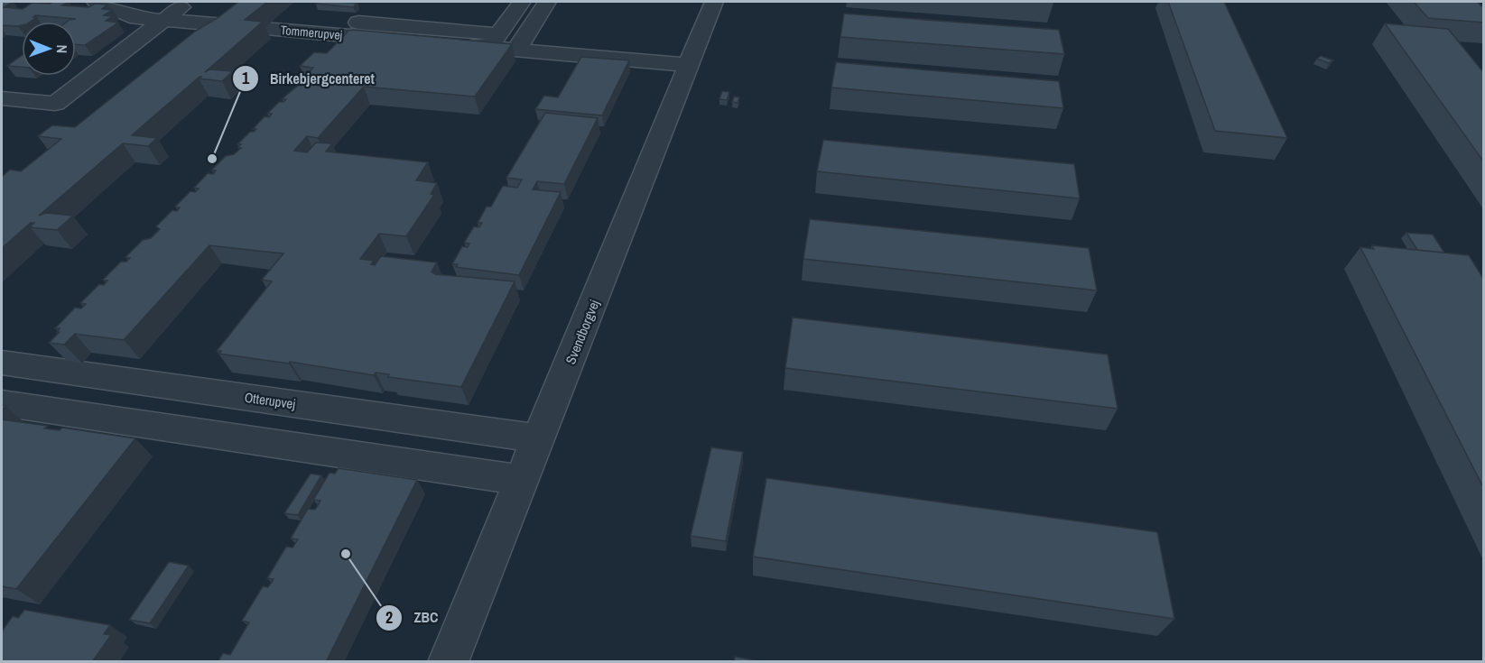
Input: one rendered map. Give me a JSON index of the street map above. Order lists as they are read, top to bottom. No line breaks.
{"streets":{"street":["Tommerupvej","Svendborgvej","Otterupvej"]},"crossings":[["Tommerupvej","Svendborgvej"],["Svendborgvej","Otterupvej"]],"places":["Birkebjergcenteret","ZBC"],"north":"right"}
